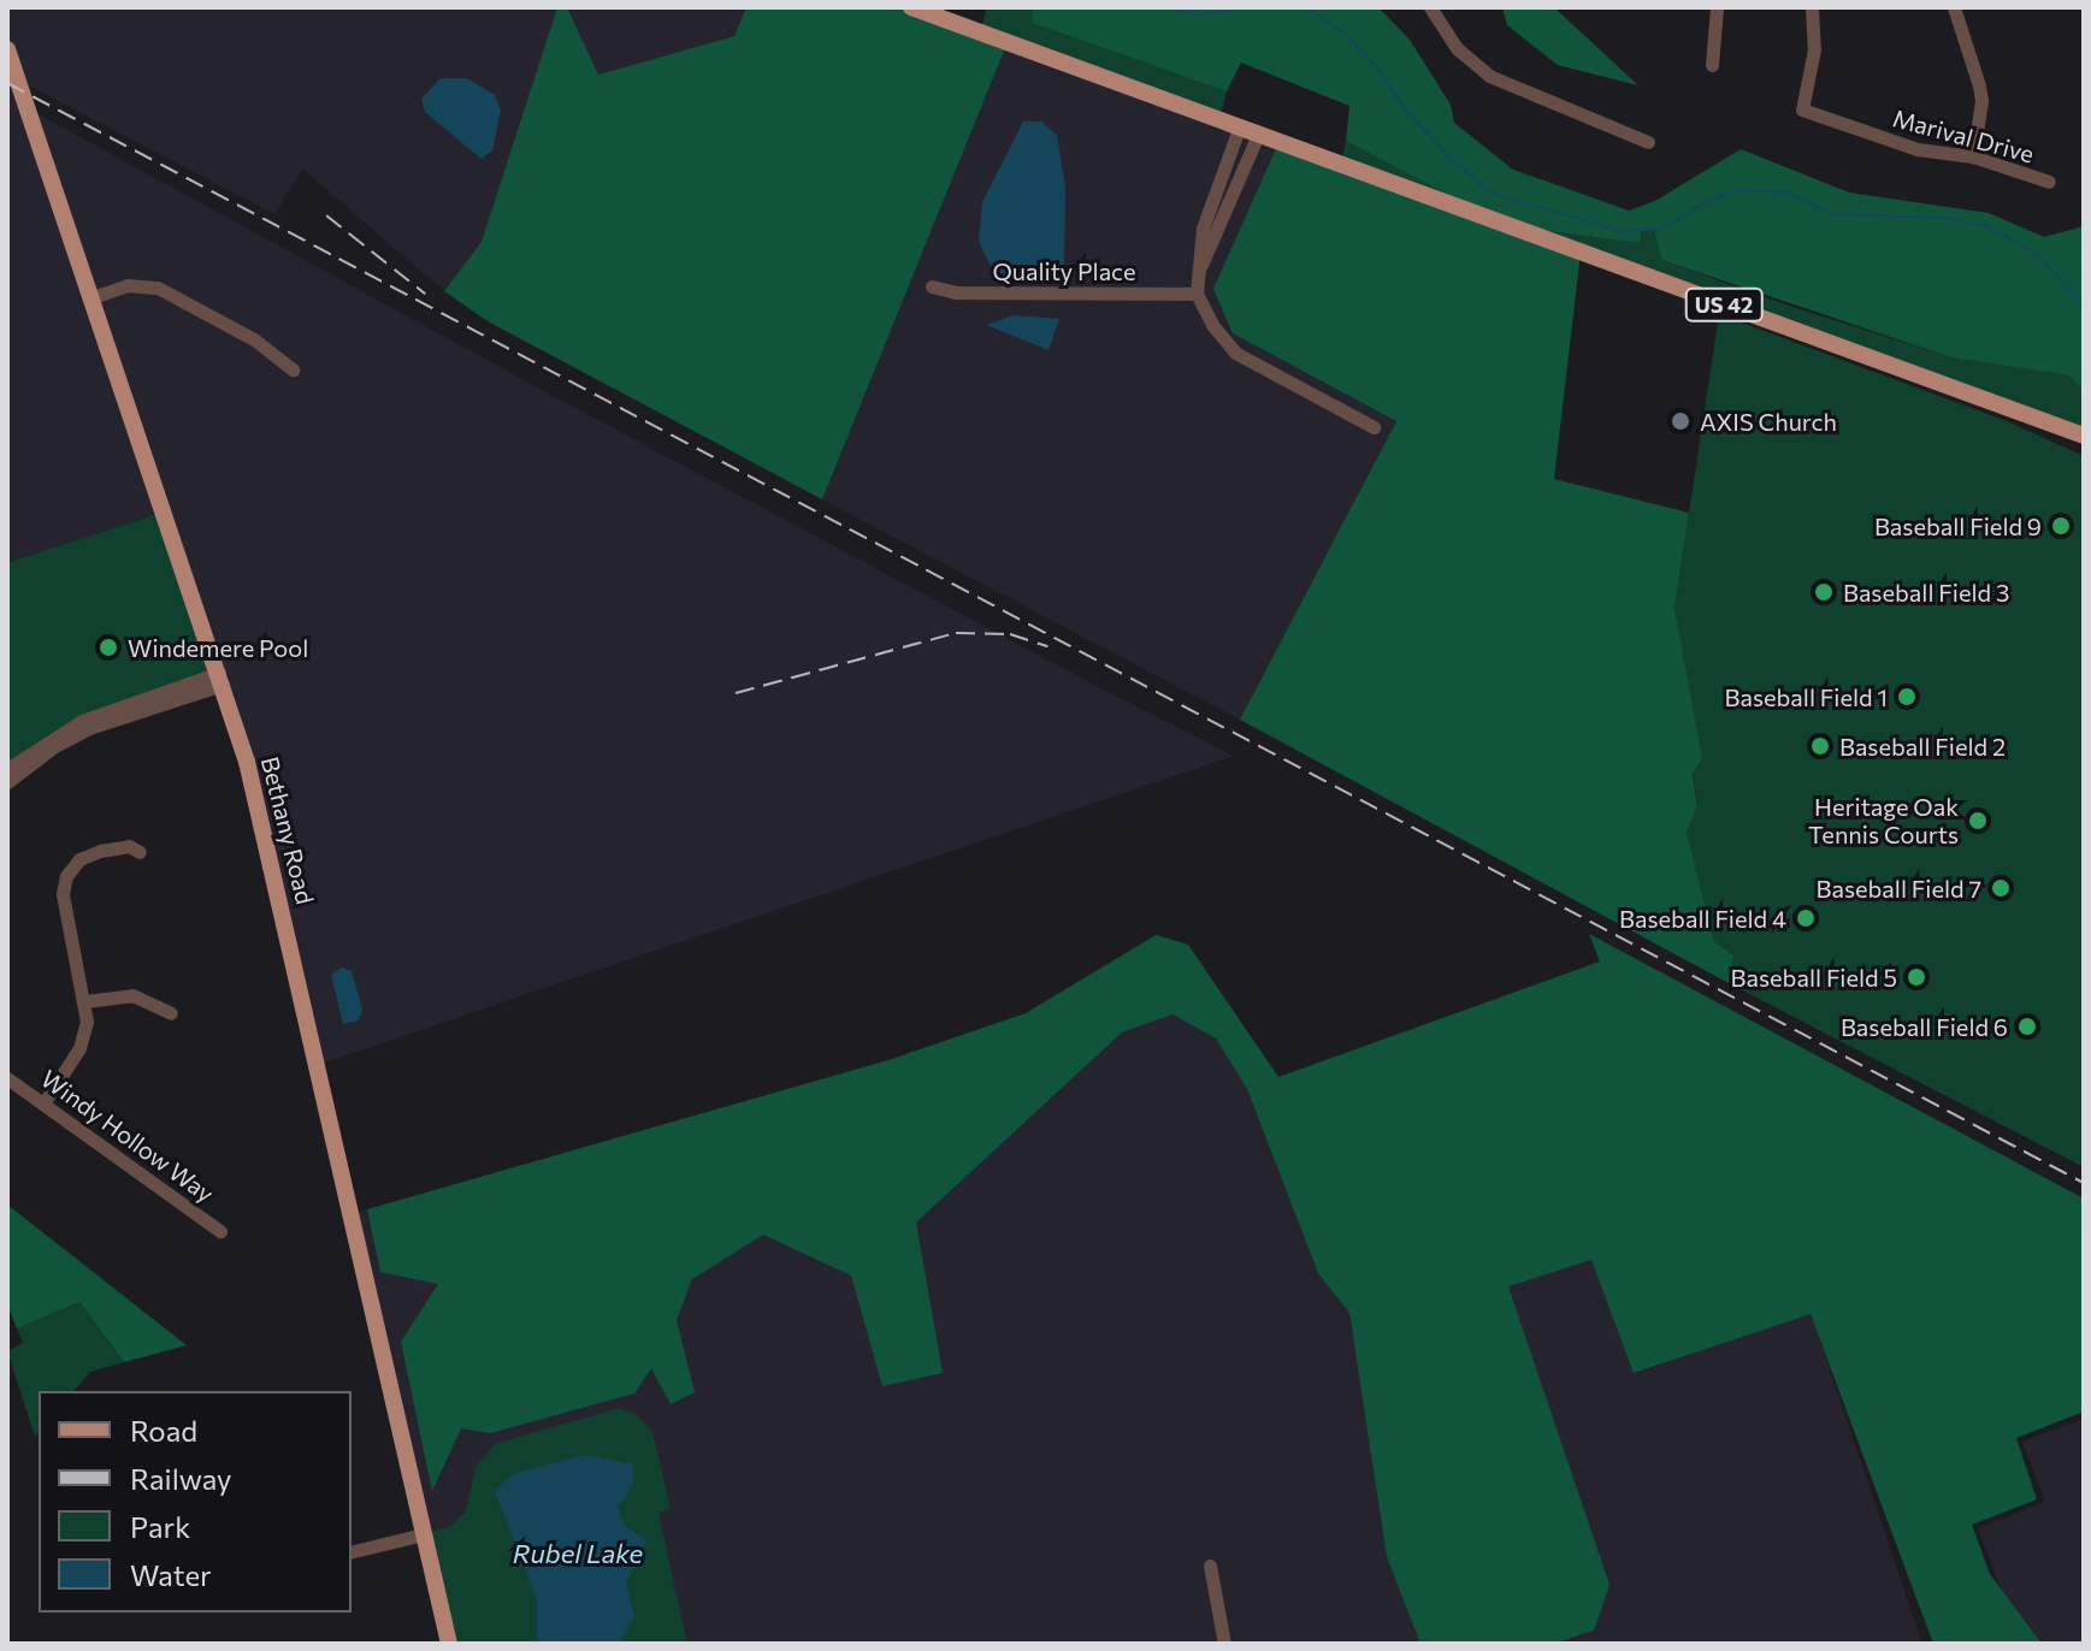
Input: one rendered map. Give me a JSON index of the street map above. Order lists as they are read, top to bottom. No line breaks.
{"streets":{"main road":["US 42","Bethany Road"],"street":["Marival Drive","Quality Place","Windy Hollow Way"]},"water":["Rubel Lake"],"places":["AXIS Church","Baseball Field 9","Baseball Field 3","Windemere Pool","Baseball Field 1","Baseball Field 2","Heritage Oak Tennis Courts","Baseball Field 7","Baseball Field 4","Baseball Field 5","Baseball Field 6"],"legend":["Road","Railway","Park","Water"]}
